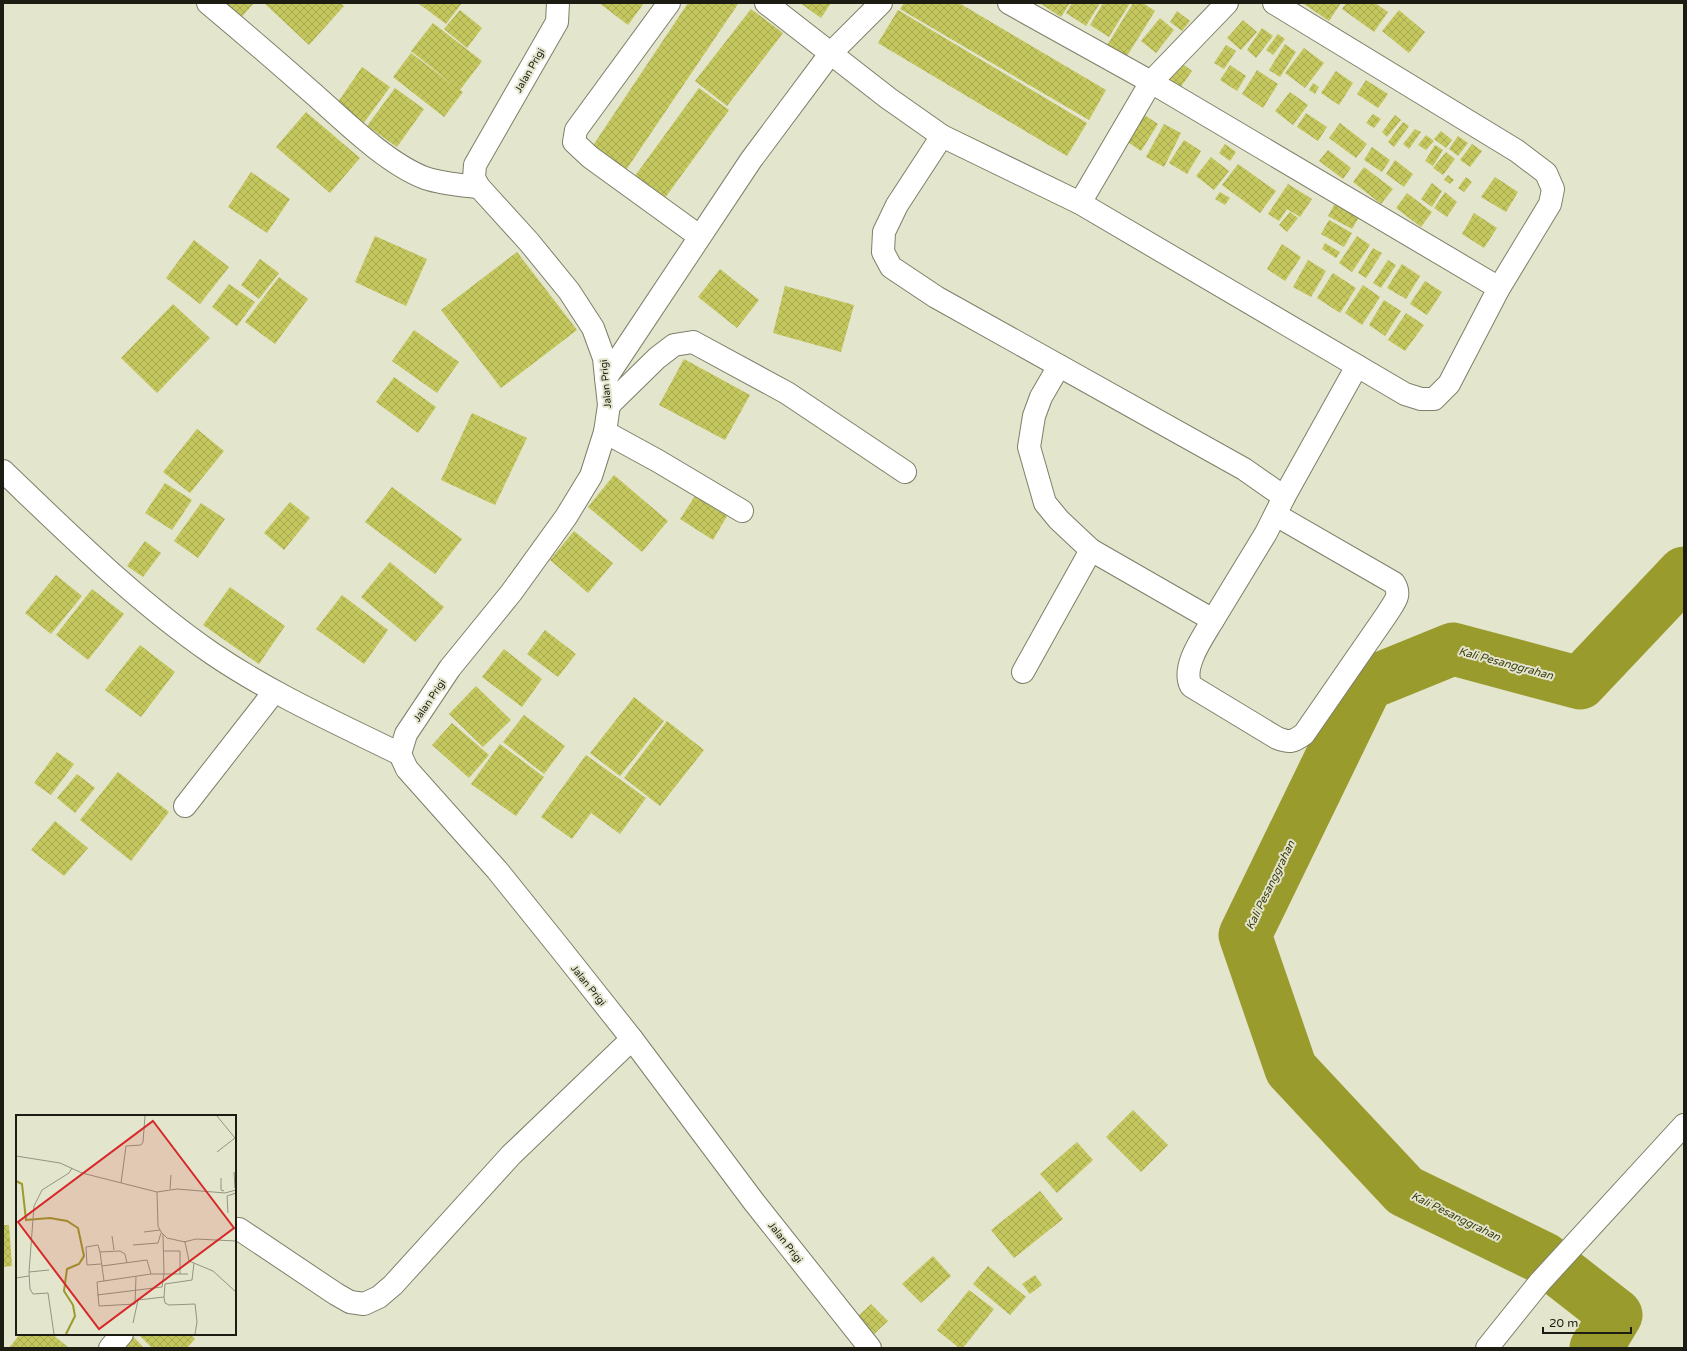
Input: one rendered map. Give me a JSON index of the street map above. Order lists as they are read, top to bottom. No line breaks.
{"streets":{"street":["Jalan Prigi"]},"water":["Kali Pesanggrahan"],"scale_bar":"20 m"}
